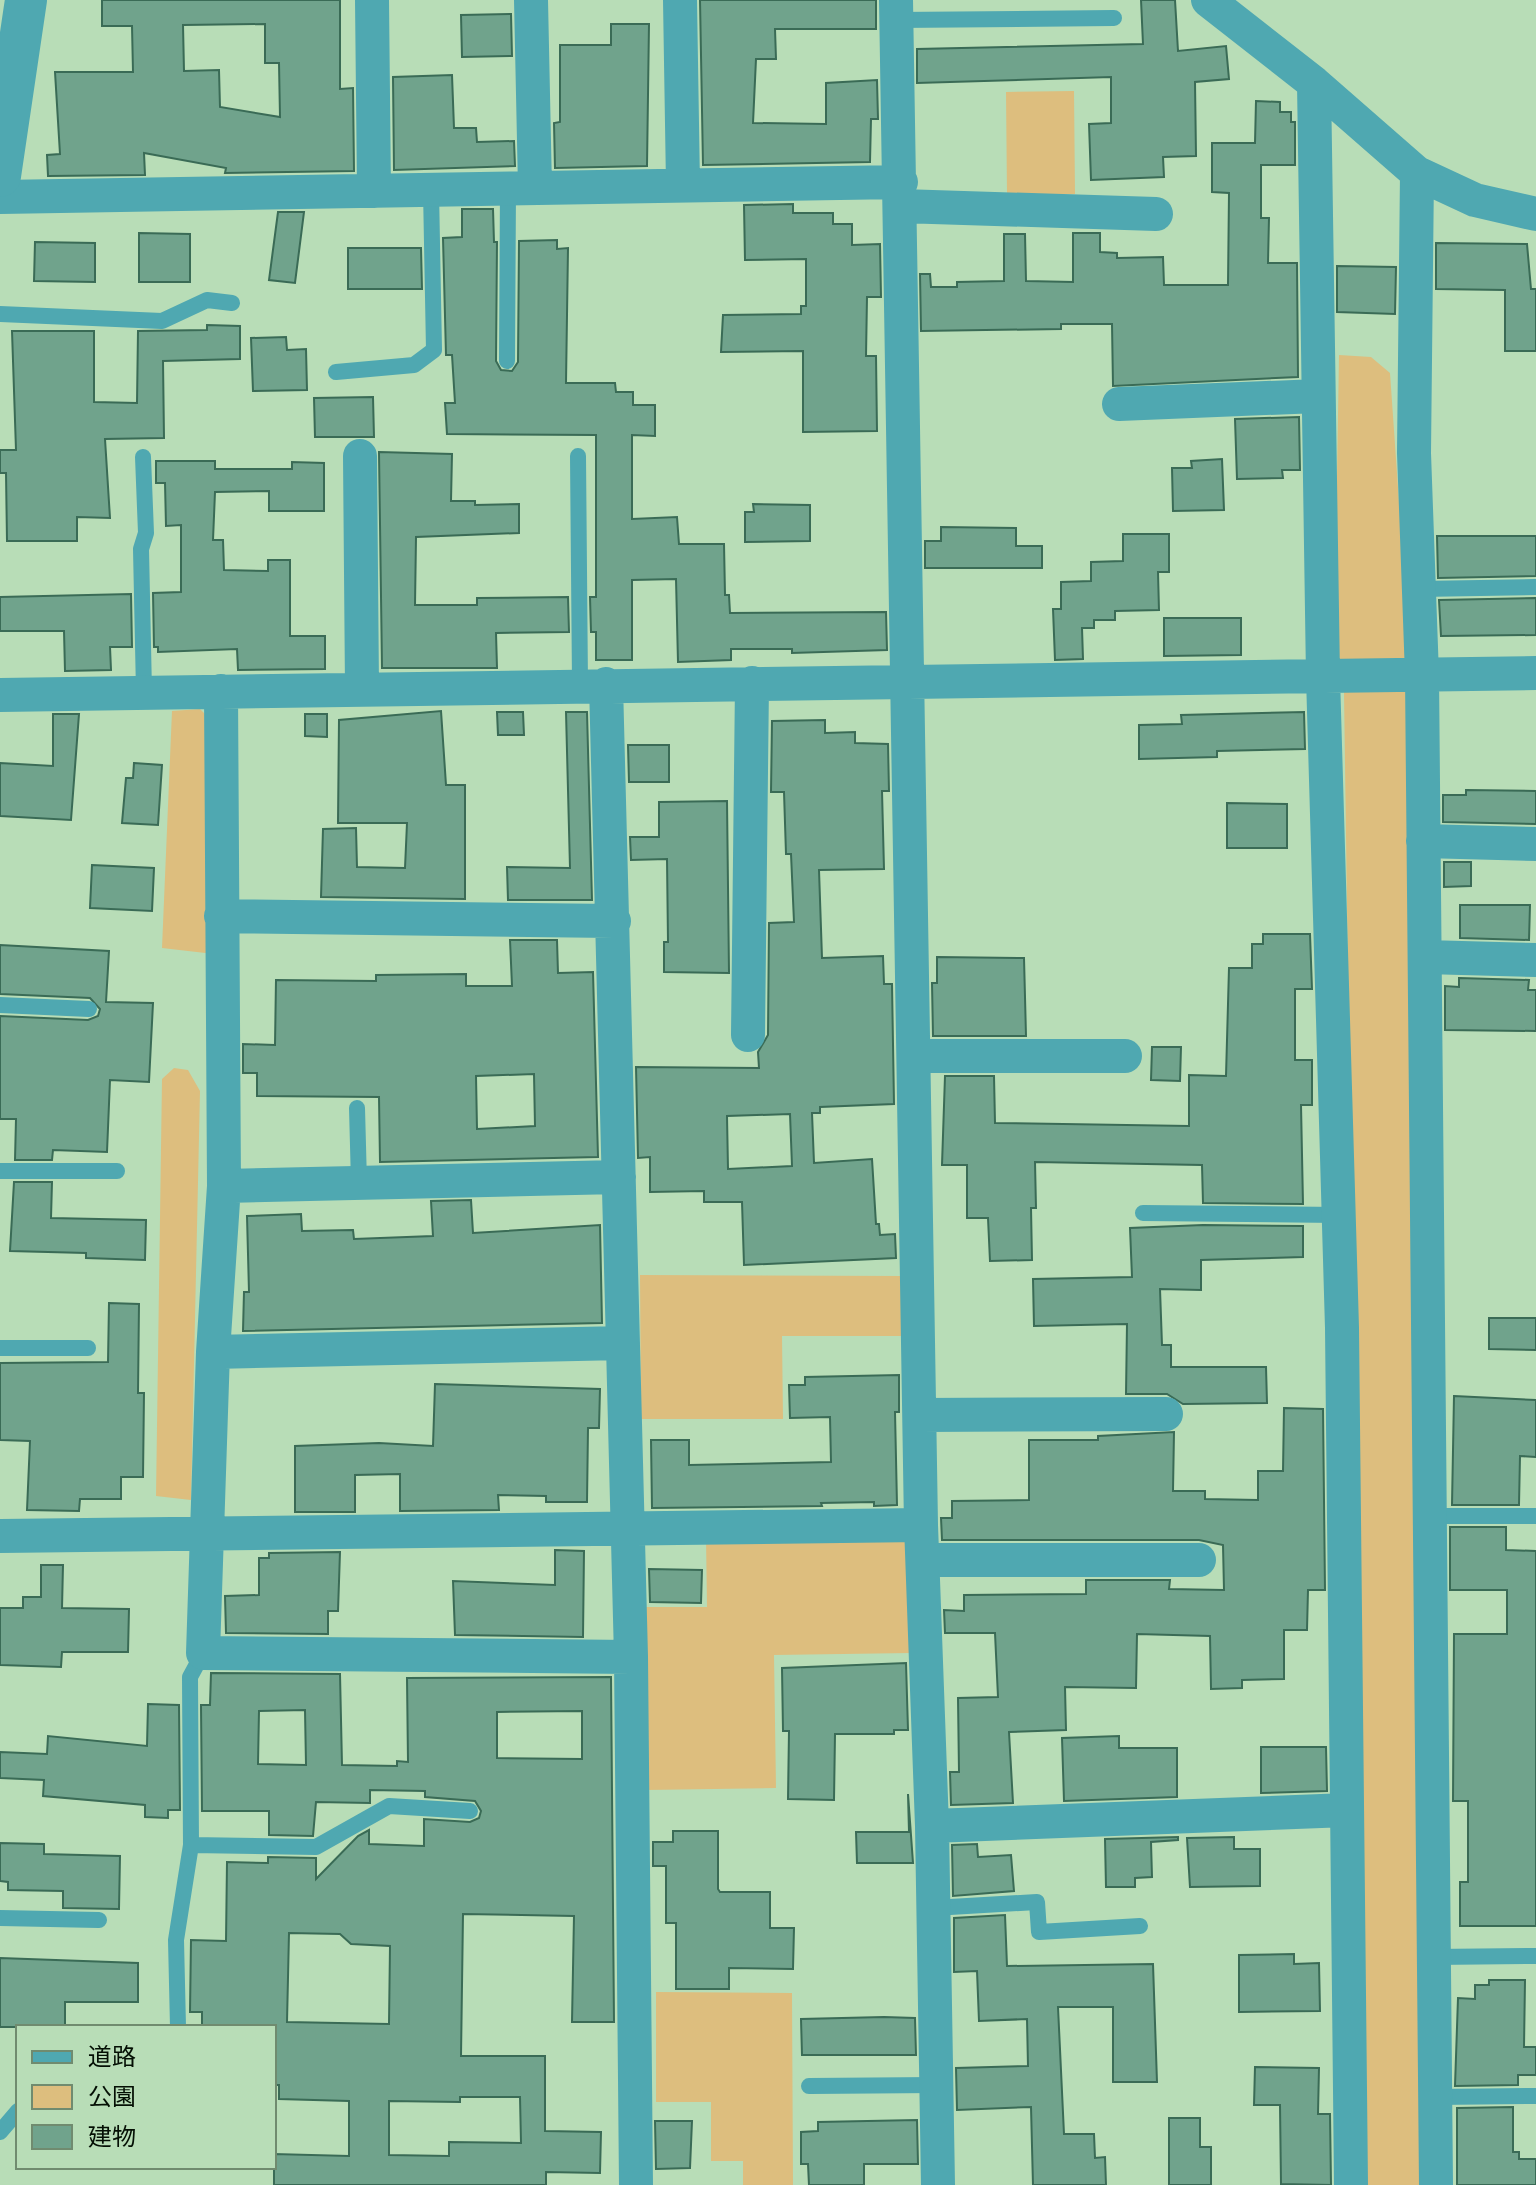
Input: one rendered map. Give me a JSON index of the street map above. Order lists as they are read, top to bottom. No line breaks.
{"legend":["道路","公園","建物"]}
